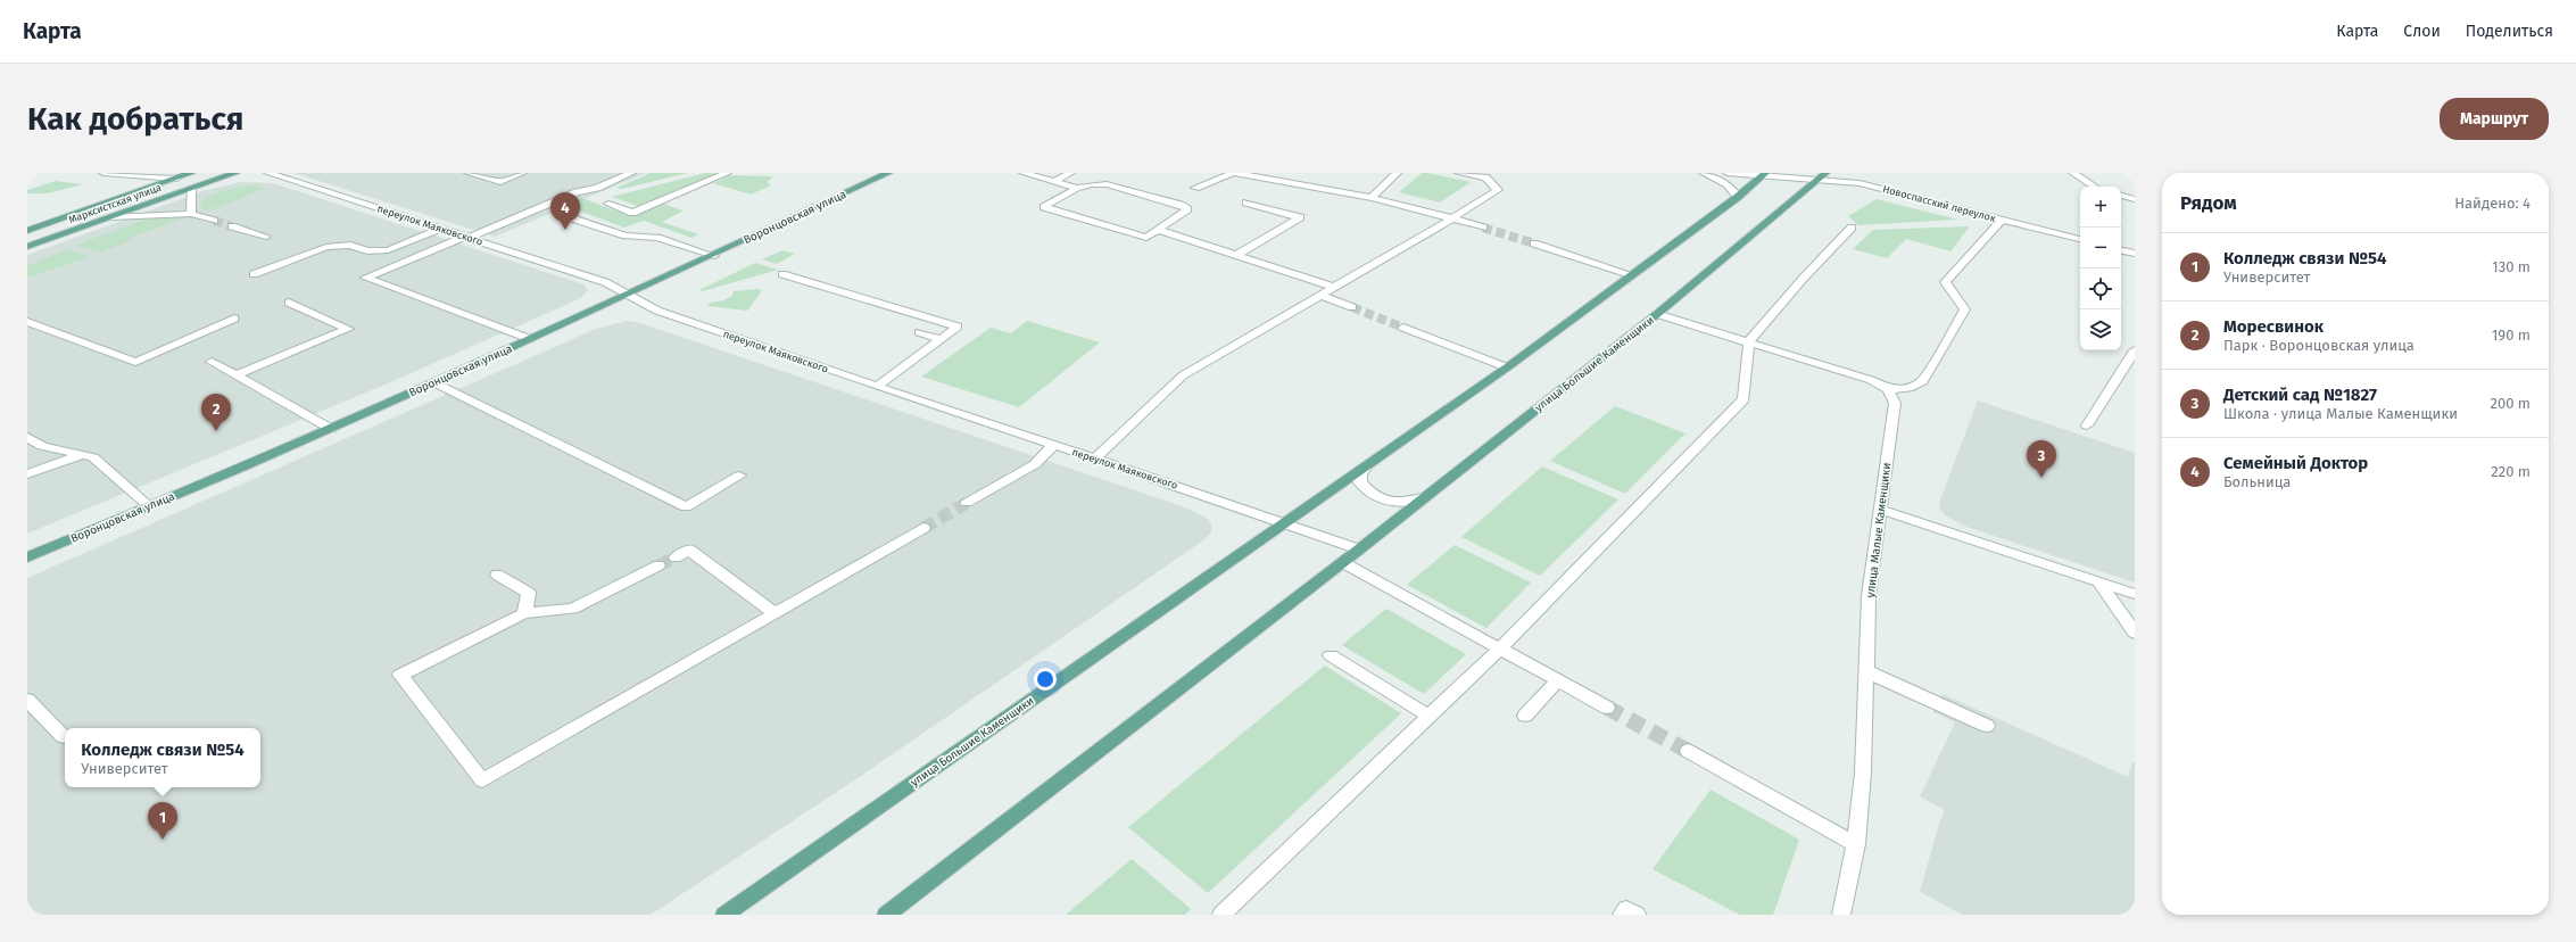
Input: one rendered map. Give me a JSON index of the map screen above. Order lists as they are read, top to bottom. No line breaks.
{"streets":{"main road":["Марксистская улица","Воронцовская улица","улица Большие Каменщики"],"street":["Новоспасский переулок","переулок Маяковского","улица Малые Каменщики"]},"crossings":[["Новоспасский переулок","улица Большие Каменщики"],["Воронцовская улица","переулок Маяковского"],["переулок Маяковского","улица Большие Каменщики"]],"page":{"header":"Карта","nav":["Карта","Слои","Поделиться"],"buttons":"Маршрут","title":"Как добраться","heading":["Рядом","Найдено: 4"],"map_buttons":["+","−"],"pins":["4","2","3","1"],"list":[{"mark":"1","name":"Колледж связи №54","note":"Университет","value":"130 m"},{"mark":"2","name":"Моресвинок","note":"Парк · Воронцовская улица","value":"190 m"},{"mark":"3","name":"Детский сад №1827","note":"Школа · улица Малые Каменщики","value":"200 m"},{"mark":"4","name":"Семейный Доктор","note":"Больница","value":"220 m"}],"popup":["Колледж связи №54","Университет"]}}
